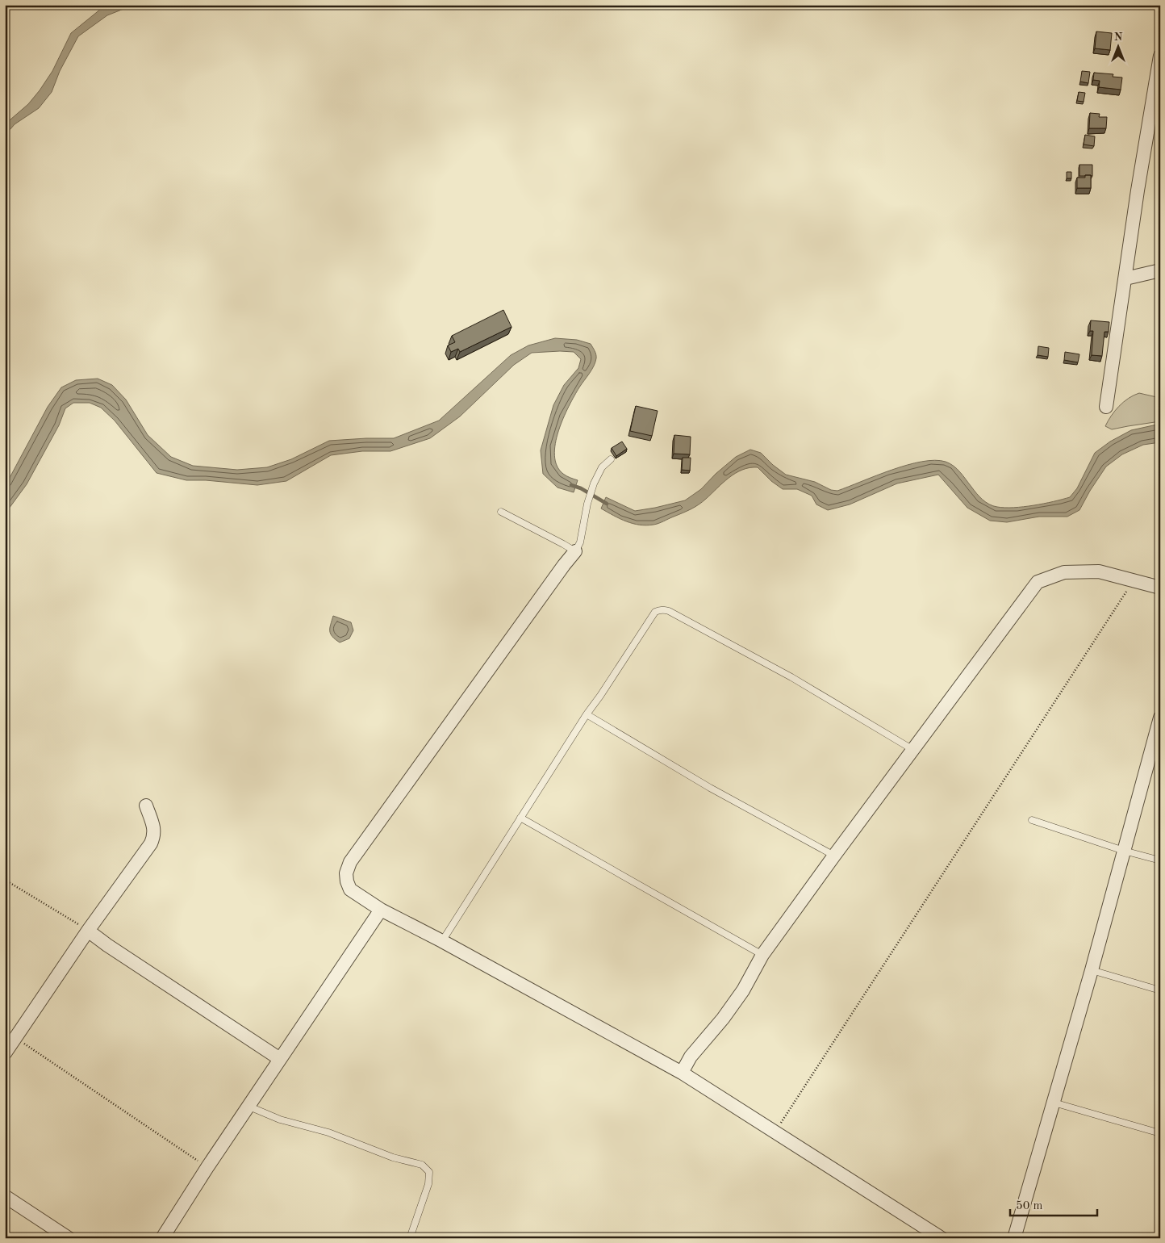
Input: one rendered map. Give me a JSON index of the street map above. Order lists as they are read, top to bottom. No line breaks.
{"scale_bar":"50 m","north":"top"}
